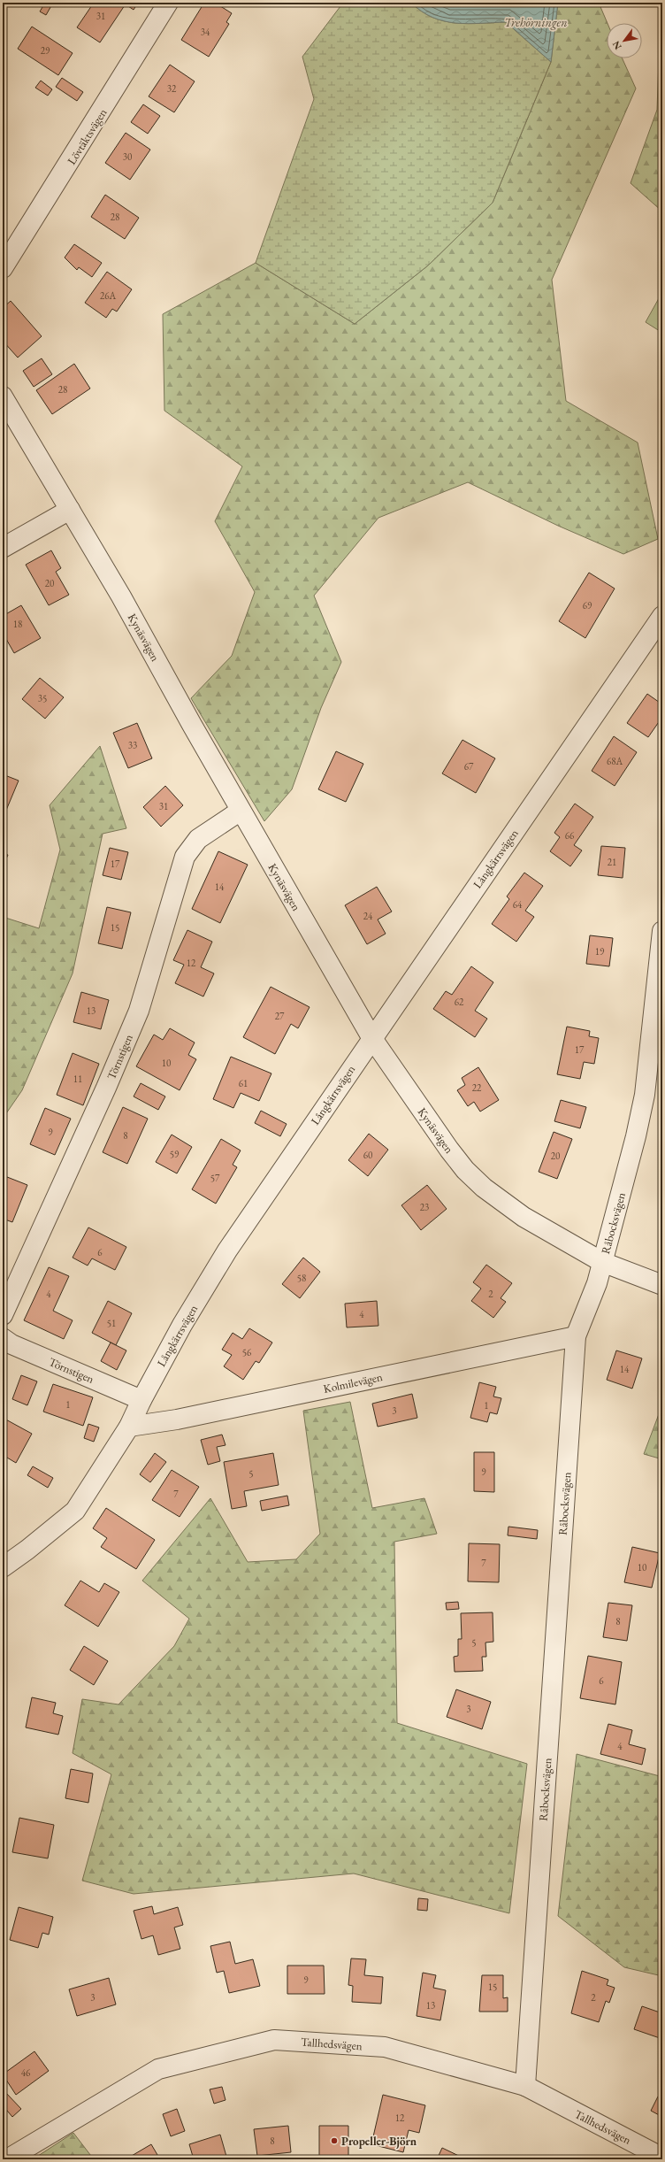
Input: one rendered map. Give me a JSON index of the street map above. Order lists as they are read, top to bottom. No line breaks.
{"streets":{"street":["Lövtäktsvägen","Kynäsvägen","Långkärrsvägen","Törnstigen","Råbocksvägen","Kolmilevägen","Tallhedsvägen"]},"crossings":[["Kynäsvägen","Långkärrsvägen"],["Kynäsvägen","Törnstigen"],["Kynäsvägen","Råbocksvägen"],["Långkärrsvägen","Törnstigen"],["Långkärrsvägen","Kolmilevägen"],["Råbocksvägen","Kolmilevägen"],["Råbocksvägen","Tallhedsvägen"]],"water":["Trehörningen"],"places":["Propeller-Björn"],"house_numbers":["31","34","29","32","30","28","26A","28","20","69","18","35","33","68A","67","31","66","21","17","14","64","24","15","19","12","62","13","27","17","10","11","61","22","9","8","59","60","20","57","23","6","58","4","2","4","51","56","14","1","1","3","9","5","7","7","10","8","5","6","3","4","9","15","3","2","13","46","12","8"],"north":"bottom left"}
